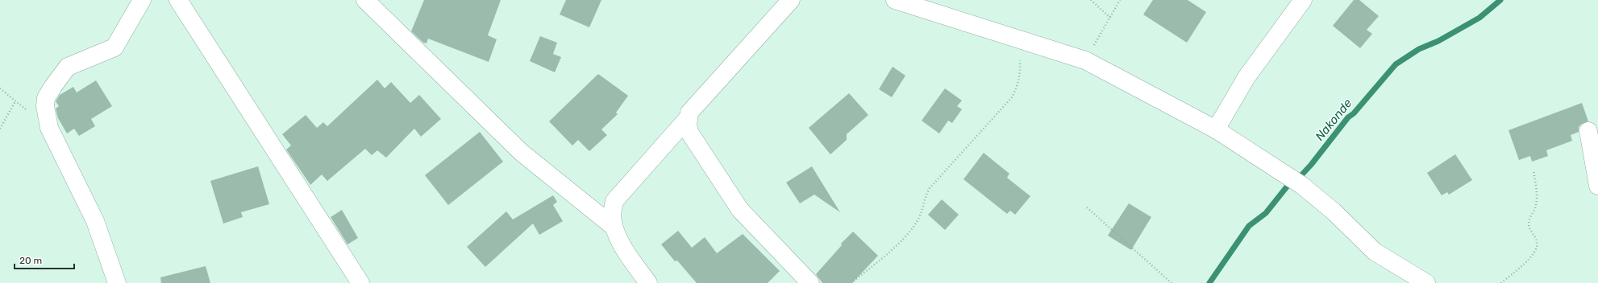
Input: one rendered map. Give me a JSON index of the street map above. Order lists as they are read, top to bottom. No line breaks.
{"water":["Nakonde"],"scale_bar":"20 m"}
